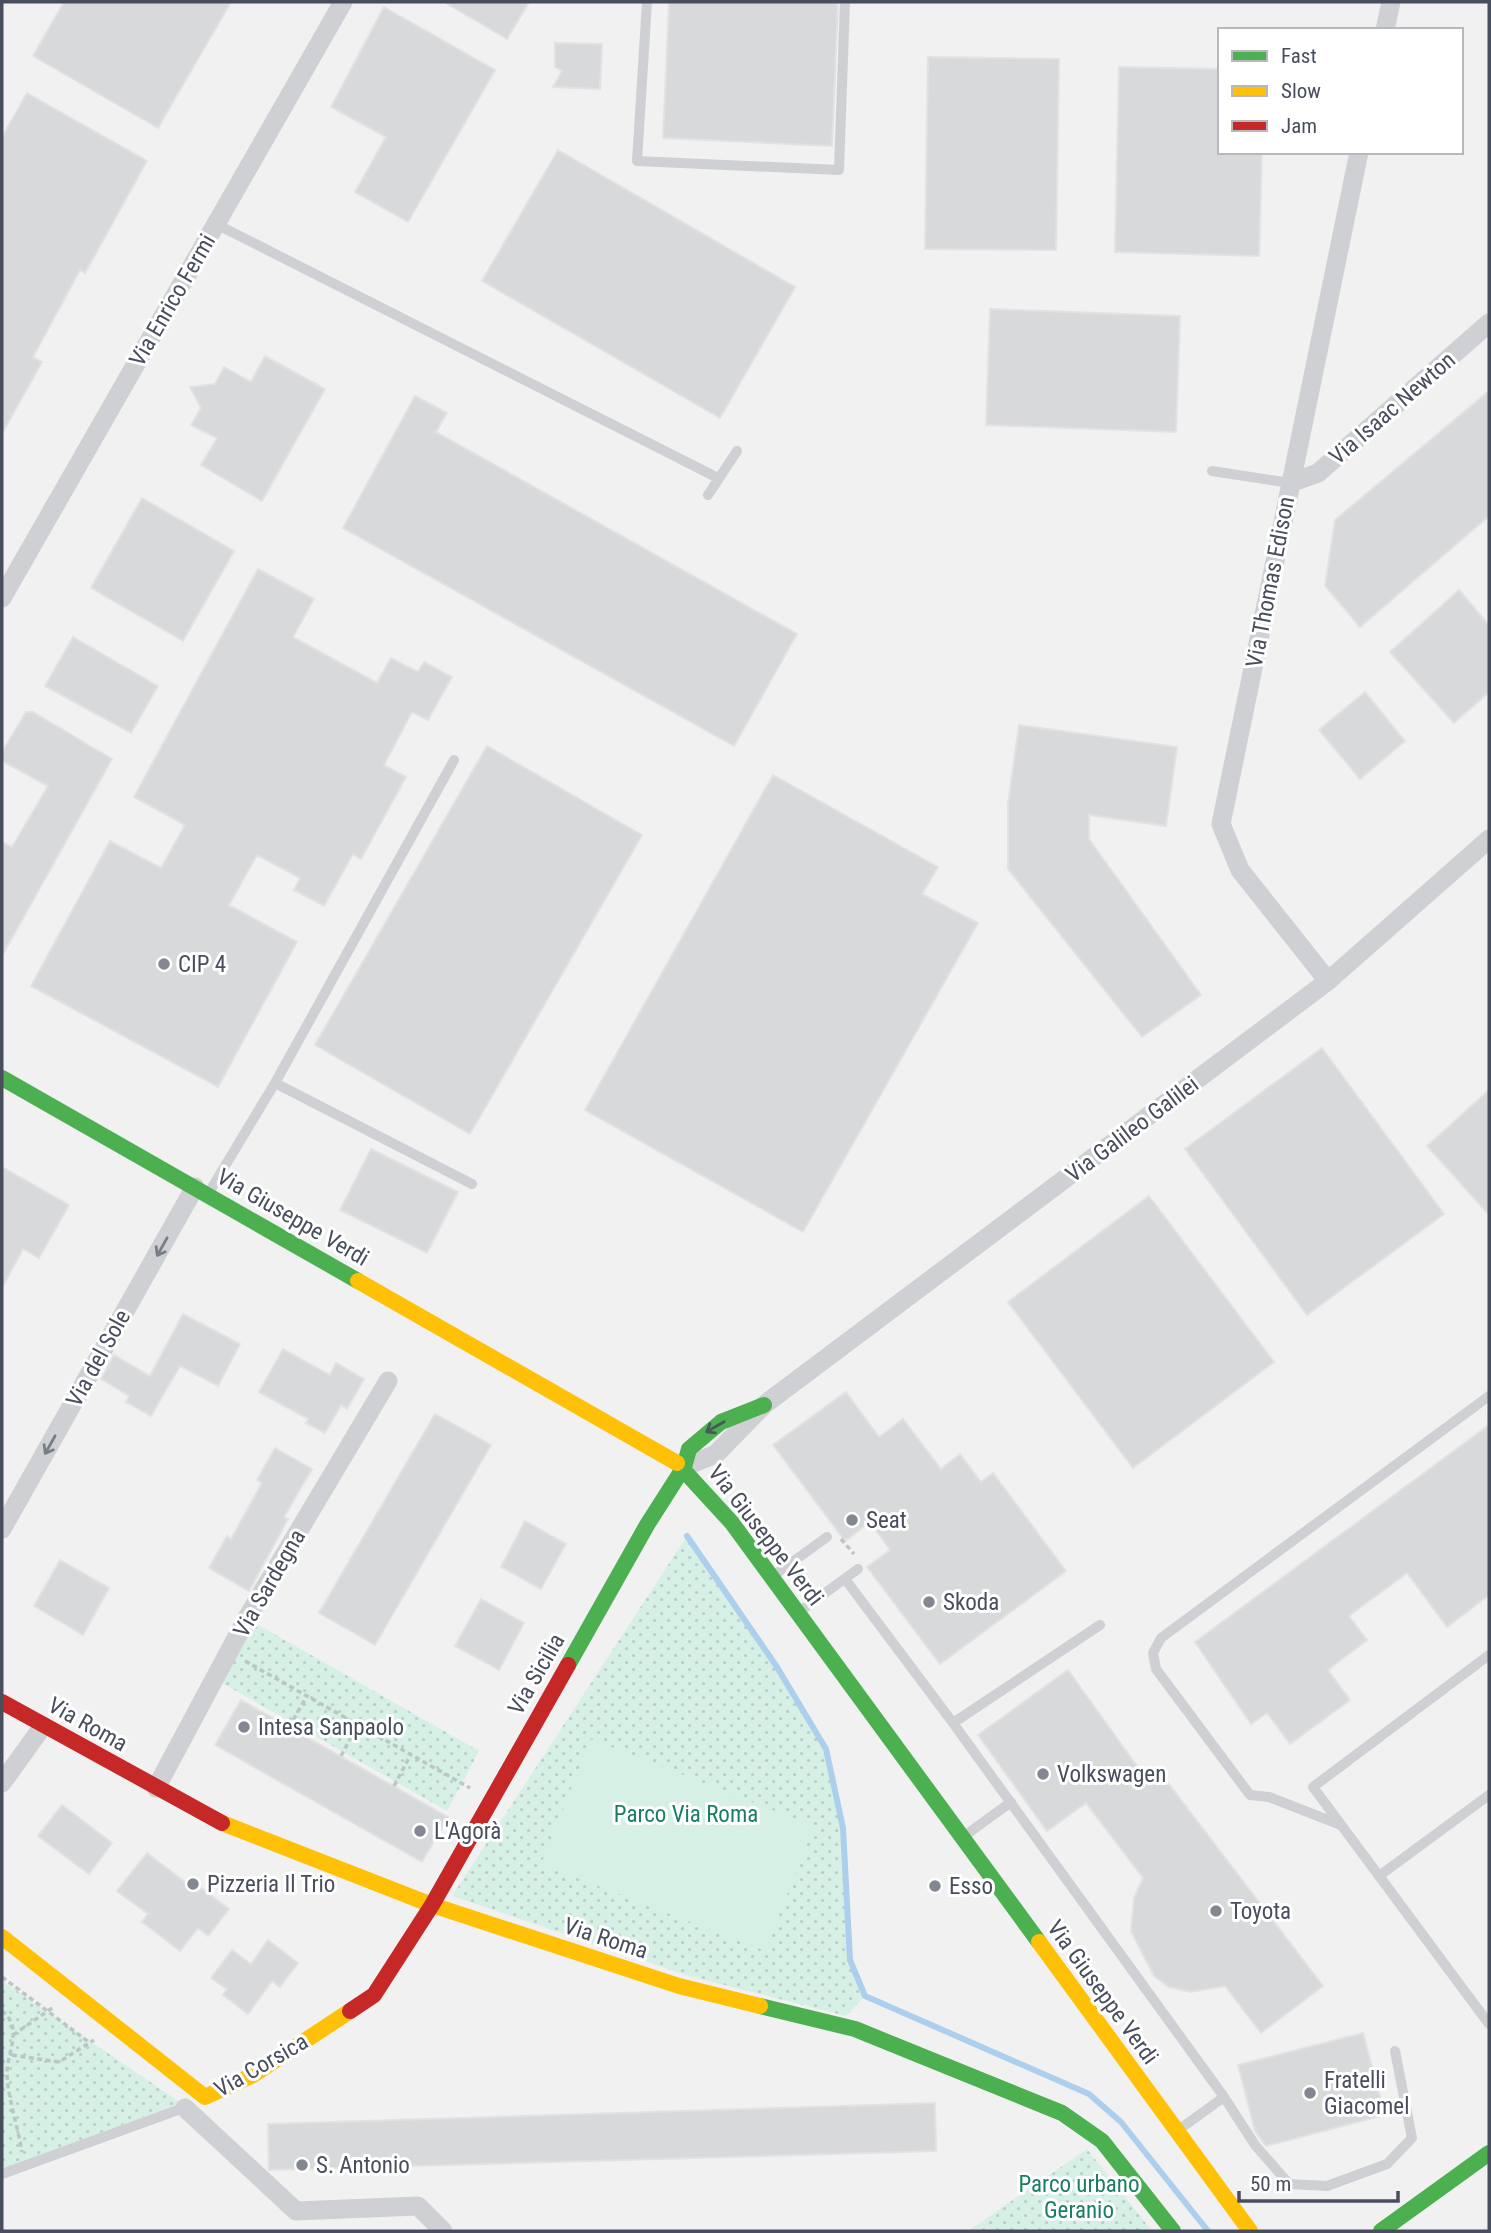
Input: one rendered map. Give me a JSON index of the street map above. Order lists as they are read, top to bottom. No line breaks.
{"streets":{"street":["Via Enrico Fermi","Via Isaac Newton","Via Thomas Edison","Via Galileo Galilei","Via Giuseppe Verdi","Via del Sole","Via Sardegna","Via Sicilia","Via Roma","Via Corsica"]},"crossings":[["Via Isaac Newton","Via Thomas Edison"],["Via Thomas Edison","Via Galileo Galilei"],["Via Galileo Galilei","Via Giuseppe Verdi"],["Via Galileo Galilei","Via Sicilia"],["Via Giuseppe Verdi","Via del Sole"],["Via Giuseppe Verdi","Via Sicilia"],["Via Sardegna","Via Roma"],["Via Sicilia","Via Roma"],["Via Sicilia","Via Corsica"],["Via Roma","Via Corsica"]],"one_way":["Via del Sole"],"parks":["Parco Via Roma","Parco urbano Geranio"],"places":["CIP 4","Seat","Skoda","Intesa Sanpaolo","Volkswagen","L'Agorà","Pizzeria Il Trio","Esso","Toyota","Fratelli Giacomel","S. Antonio"],"legend":["Fast","Slow","Jam"],"scale_bar":"50 m"}
